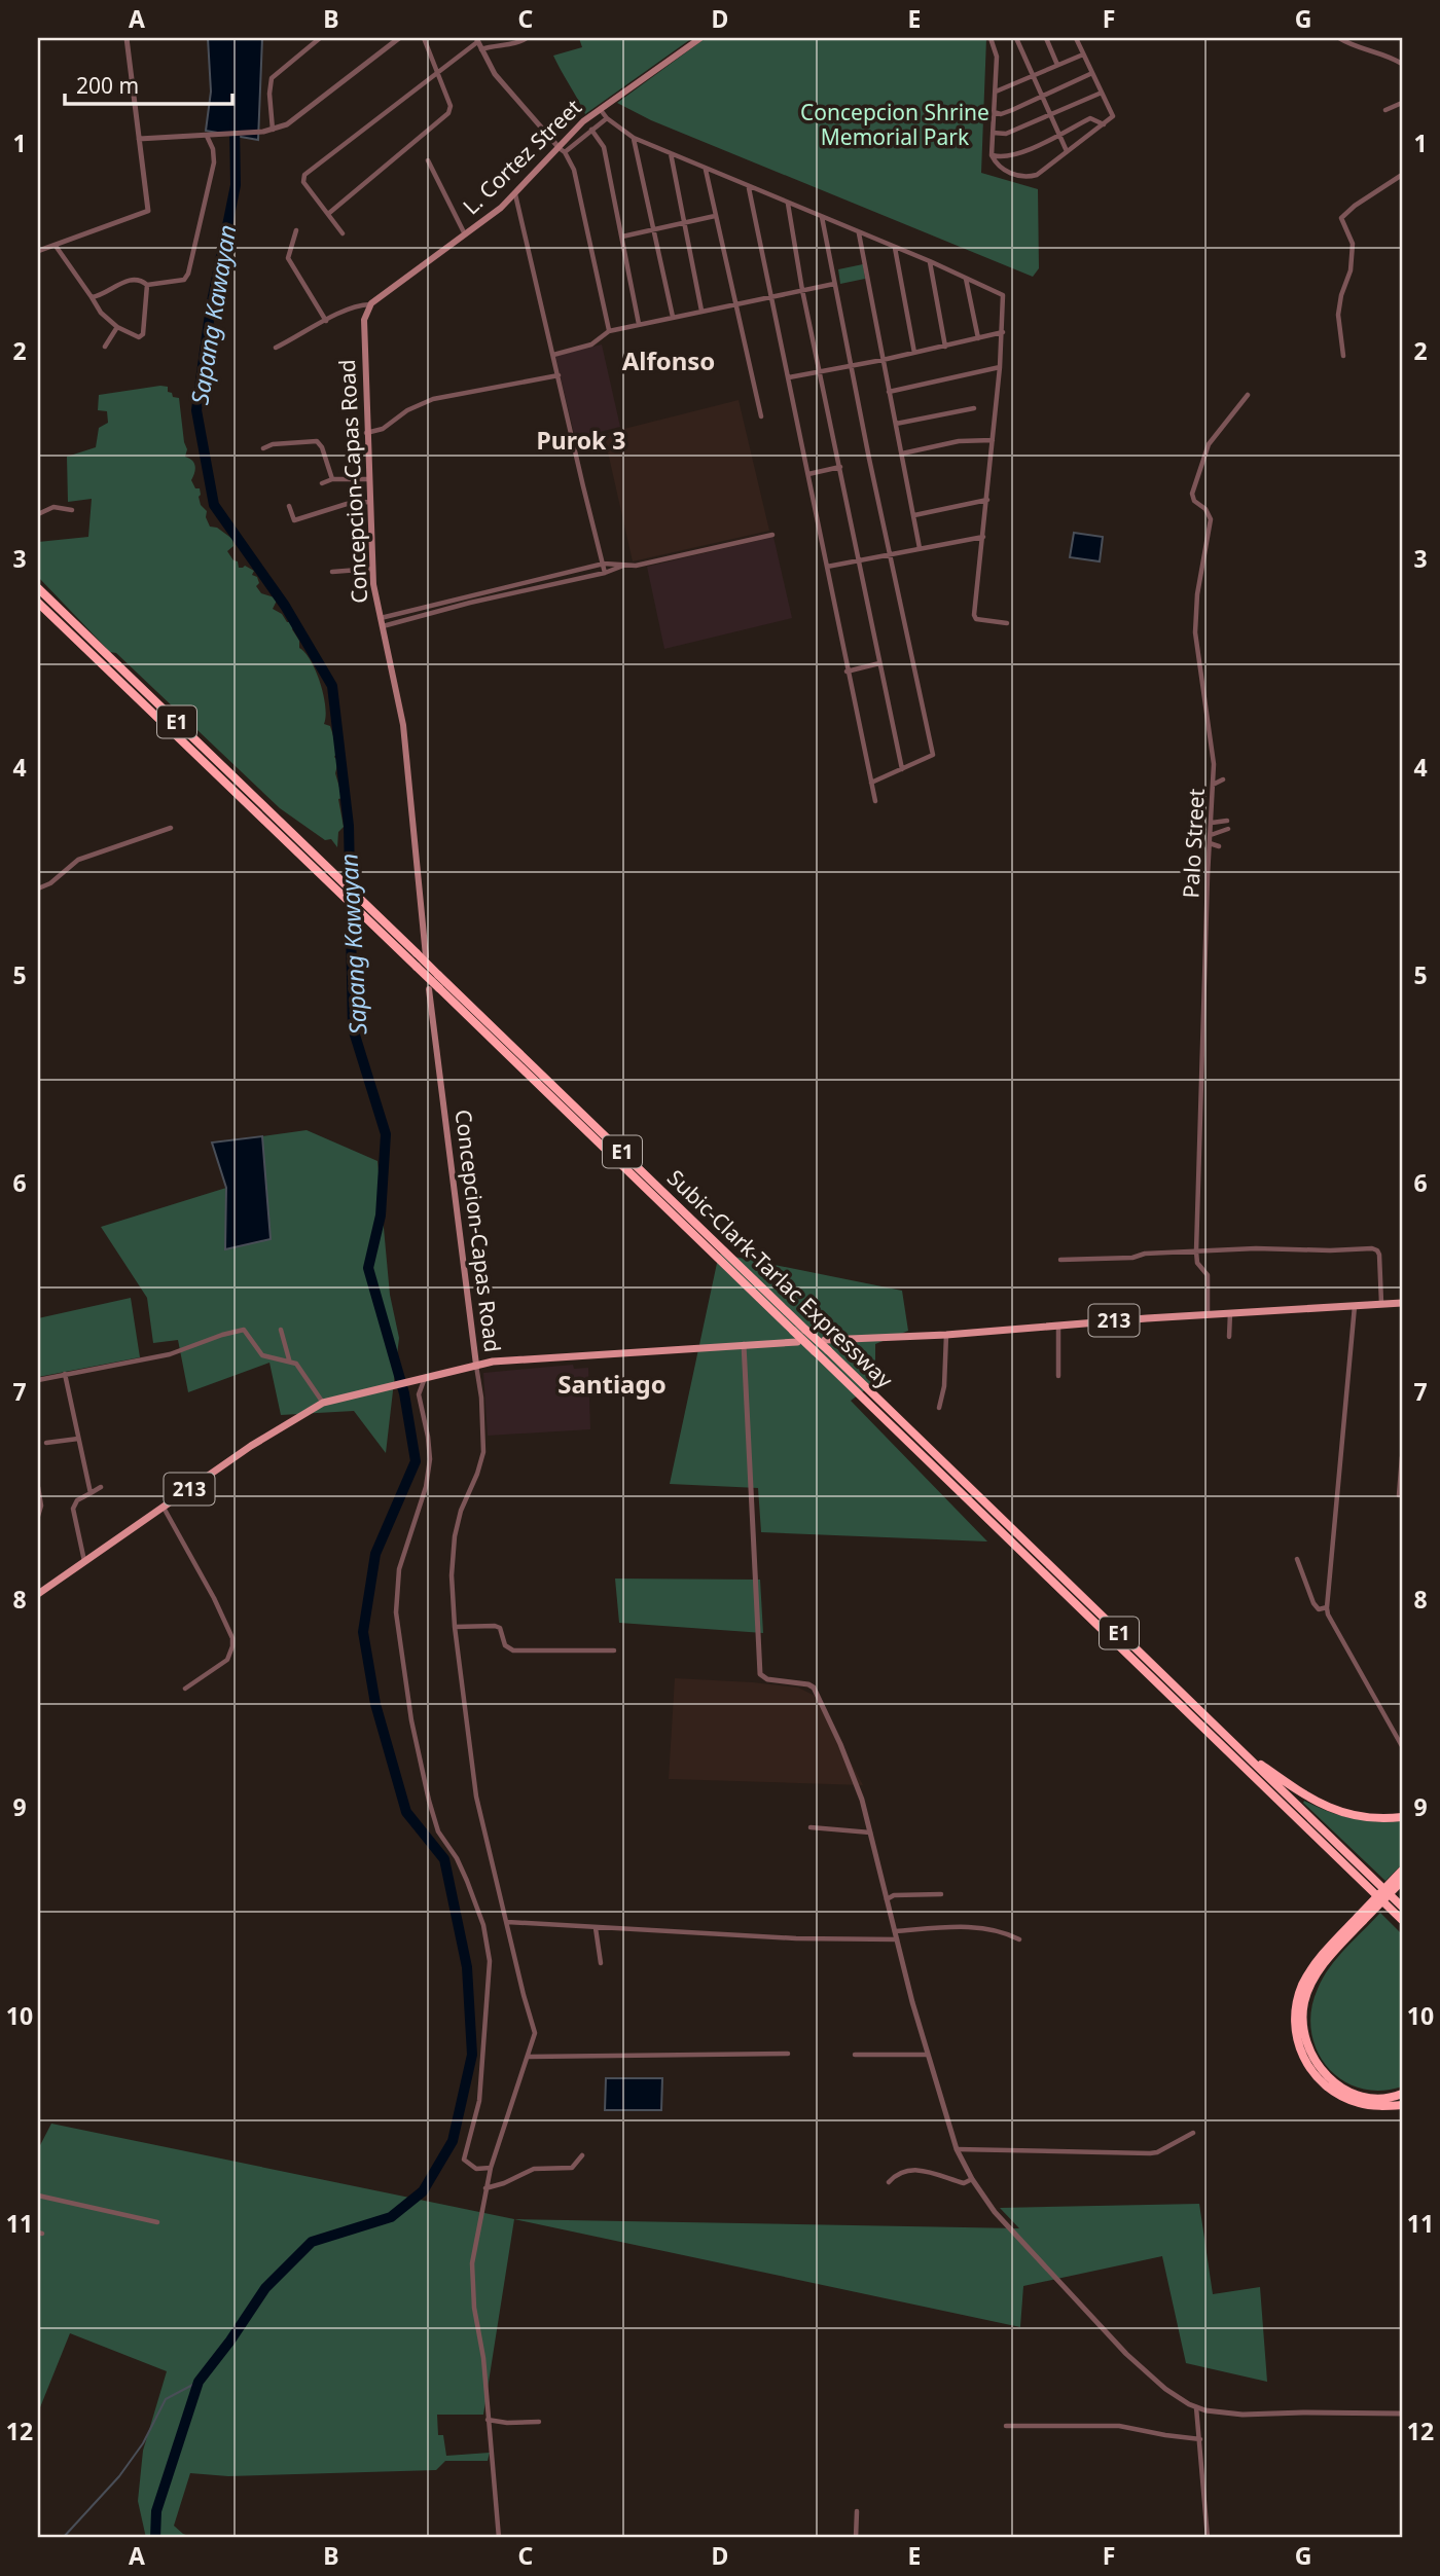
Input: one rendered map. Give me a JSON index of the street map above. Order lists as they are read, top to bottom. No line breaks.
{"streets":{"highway":["E1","Subic-Clark-Tarlac Expressway"],"main road":["L. Cortez Street","Concepcion-Capas Road","213"],"street":["Palo Street"]},"crossings":[["L. Cortez Street","Concepcion-Capas Road"],["Concepcion-Capas Road","Subic-Clark-Tarlac Expressway"],["Concepcion-Capas Road","213"],["Palo Street","213"]],"districts":["Alfonso","Purok 3","Santiago"],"water":["Sapang Kawayan"],"parks":["Concepcion Shrine Memorial Park"],"scale_bar":"200 m","grid":{"columns":["A","B","C","D","E","F","G"],"rows":["1","2","3","4","5","6","7","8","9","10","11","12"]}}
